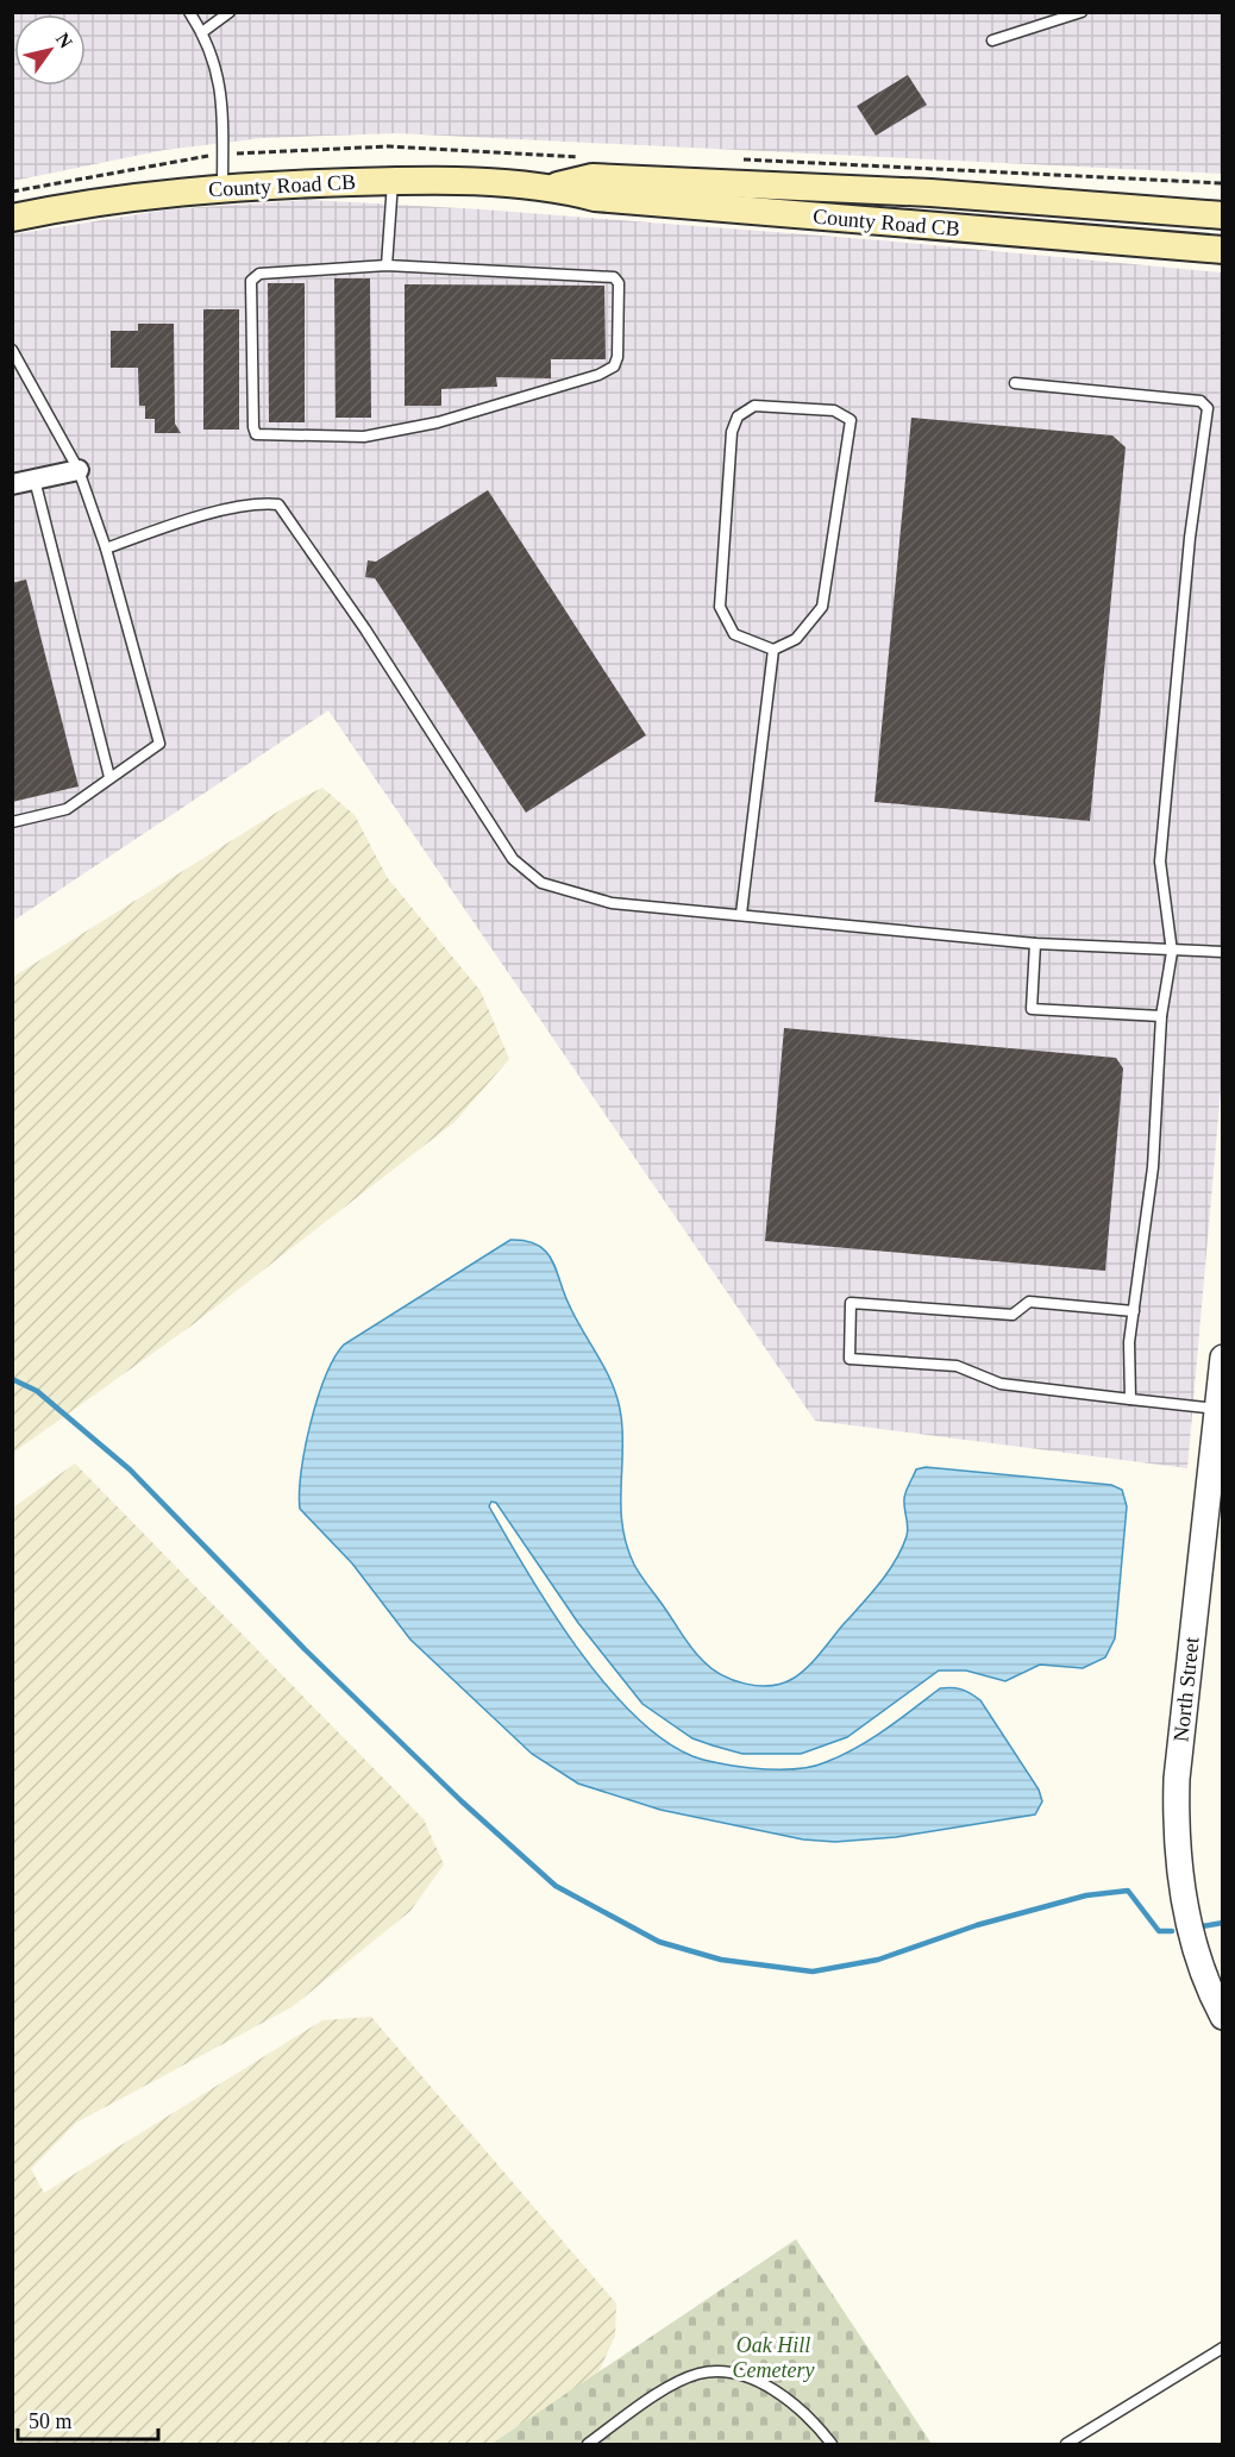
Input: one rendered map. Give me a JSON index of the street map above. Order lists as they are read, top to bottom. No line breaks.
{"streets":{"main road":["County Road CB"],"street":["North Street"]},"parks":["Oak Hill Cemetery"],"scale_bar":"50 m","north":"top right"}
